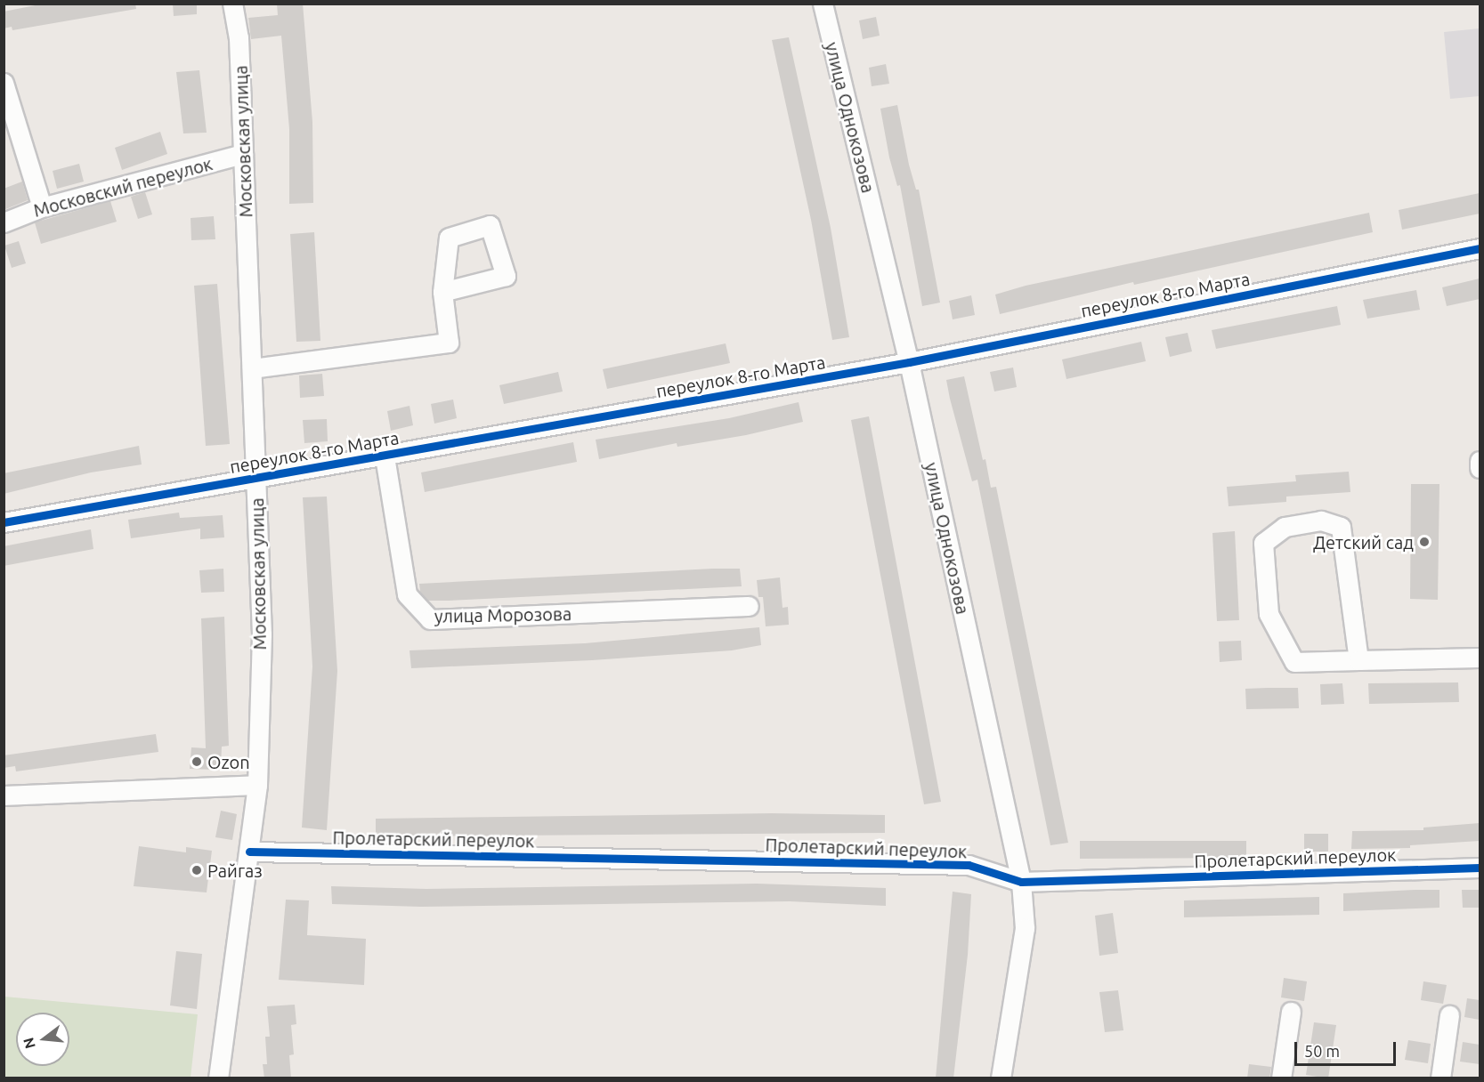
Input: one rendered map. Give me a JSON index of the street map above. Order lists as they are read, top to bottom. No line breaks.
{"streets":{"street":["улица Однокозова","Московская улица","Московский переулок","переулок 8-го Марта","улица Морозова","Пролетарский переулок"]},"crossings":[["улица Однокозова","переулок 8-го Марта"],["улица Однокозова","Пролетарский переулок"],["Московская улица","Московский переулок"],["Московская улица","переулок 8-го Марта"],["Московская улица","Пролетарский переулок"],["переулок 8-го Марта","улица Морозова"]],"places":["Детский сад","Ozon","Райгаз"],"scale_bar":"50 m","north":"left"}
